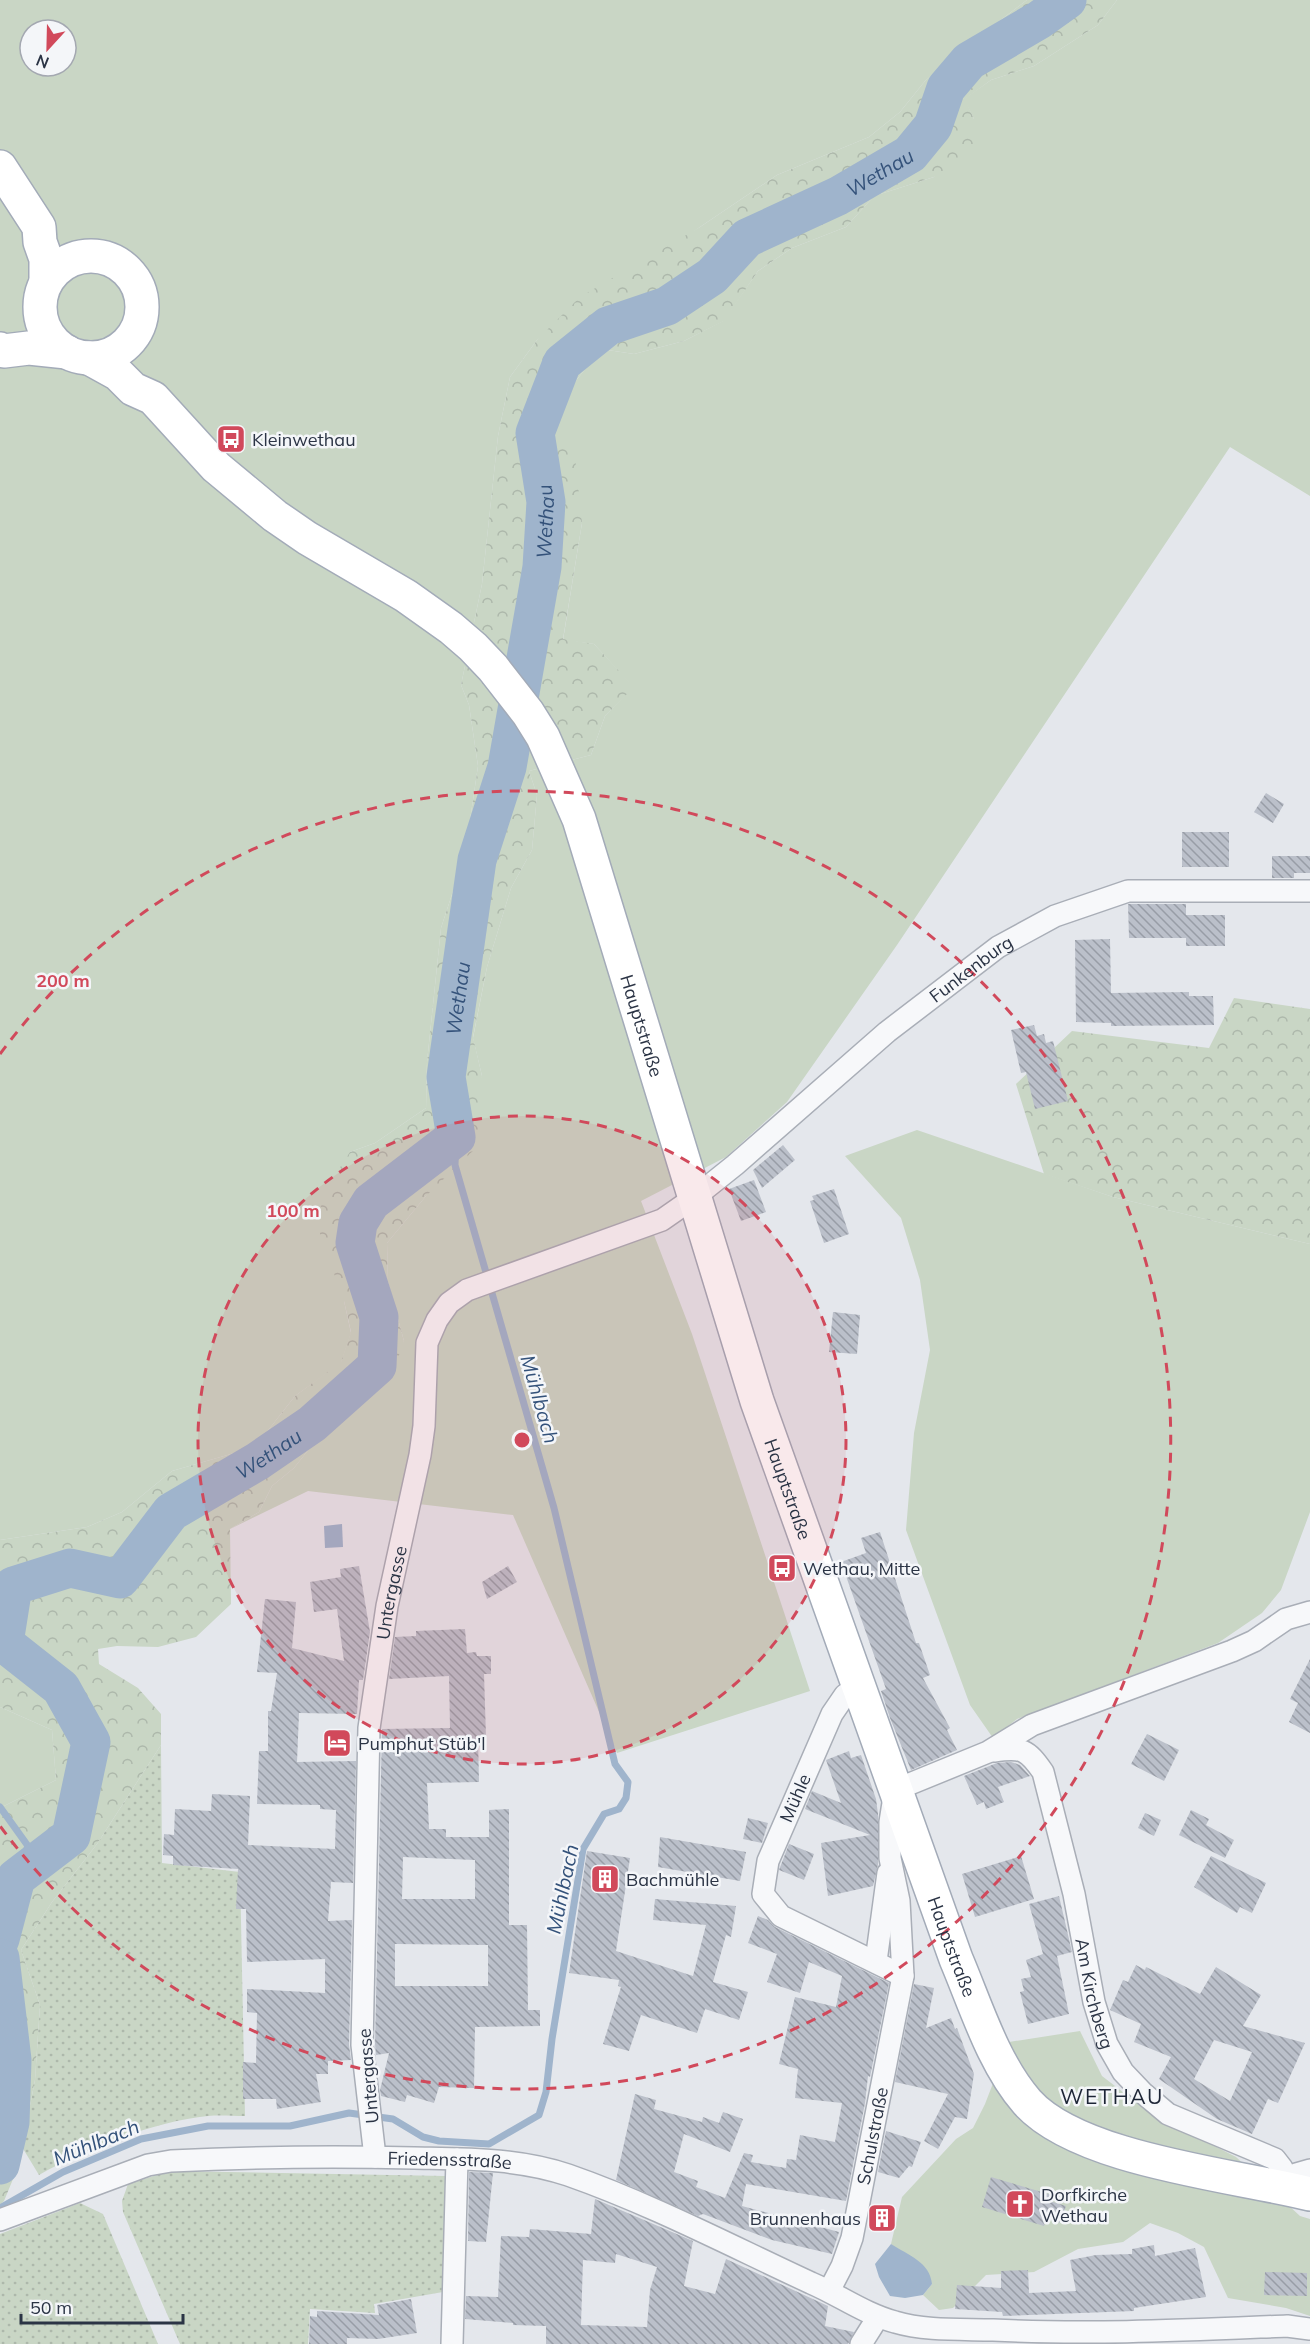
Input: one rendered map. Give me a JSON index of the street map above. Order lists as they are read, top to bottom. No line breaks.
{"streets":{"main road":["Hauptstraße"],"street":["Funkenburg","Untergasse","Mühle","Am Kirchberg","Schulstraße","Friedensstraße"]},"crossings":[["Funkenburg","Hauptstraße"],["Funkenburg","Untergasse"],["Hauptstraße","Untergasse"],["Hauptstraße","Mühle"],["Hauptstraße","Am Kirchberg"],["Hauptstraße","Schulstraße"],["Untergasse","Friedensstraße"],["Am Kirchberg","Schulstraße"],["Schulstraße","Friedensstraße"]],"districts":["WETHAU"],"water":["Wethau","Mühlbach"],"places":{"bus stop":["Kleinwethau","Wethau, Mitte"],"hotel":["Pumphut Stüb'l"],"building":["Bachmühle","Brunnenhaus"],"church":["Dorfkirche Wethau"]},"scale_bar":"50 m","north":"bottom","rings":["200 m","100 m"]}
